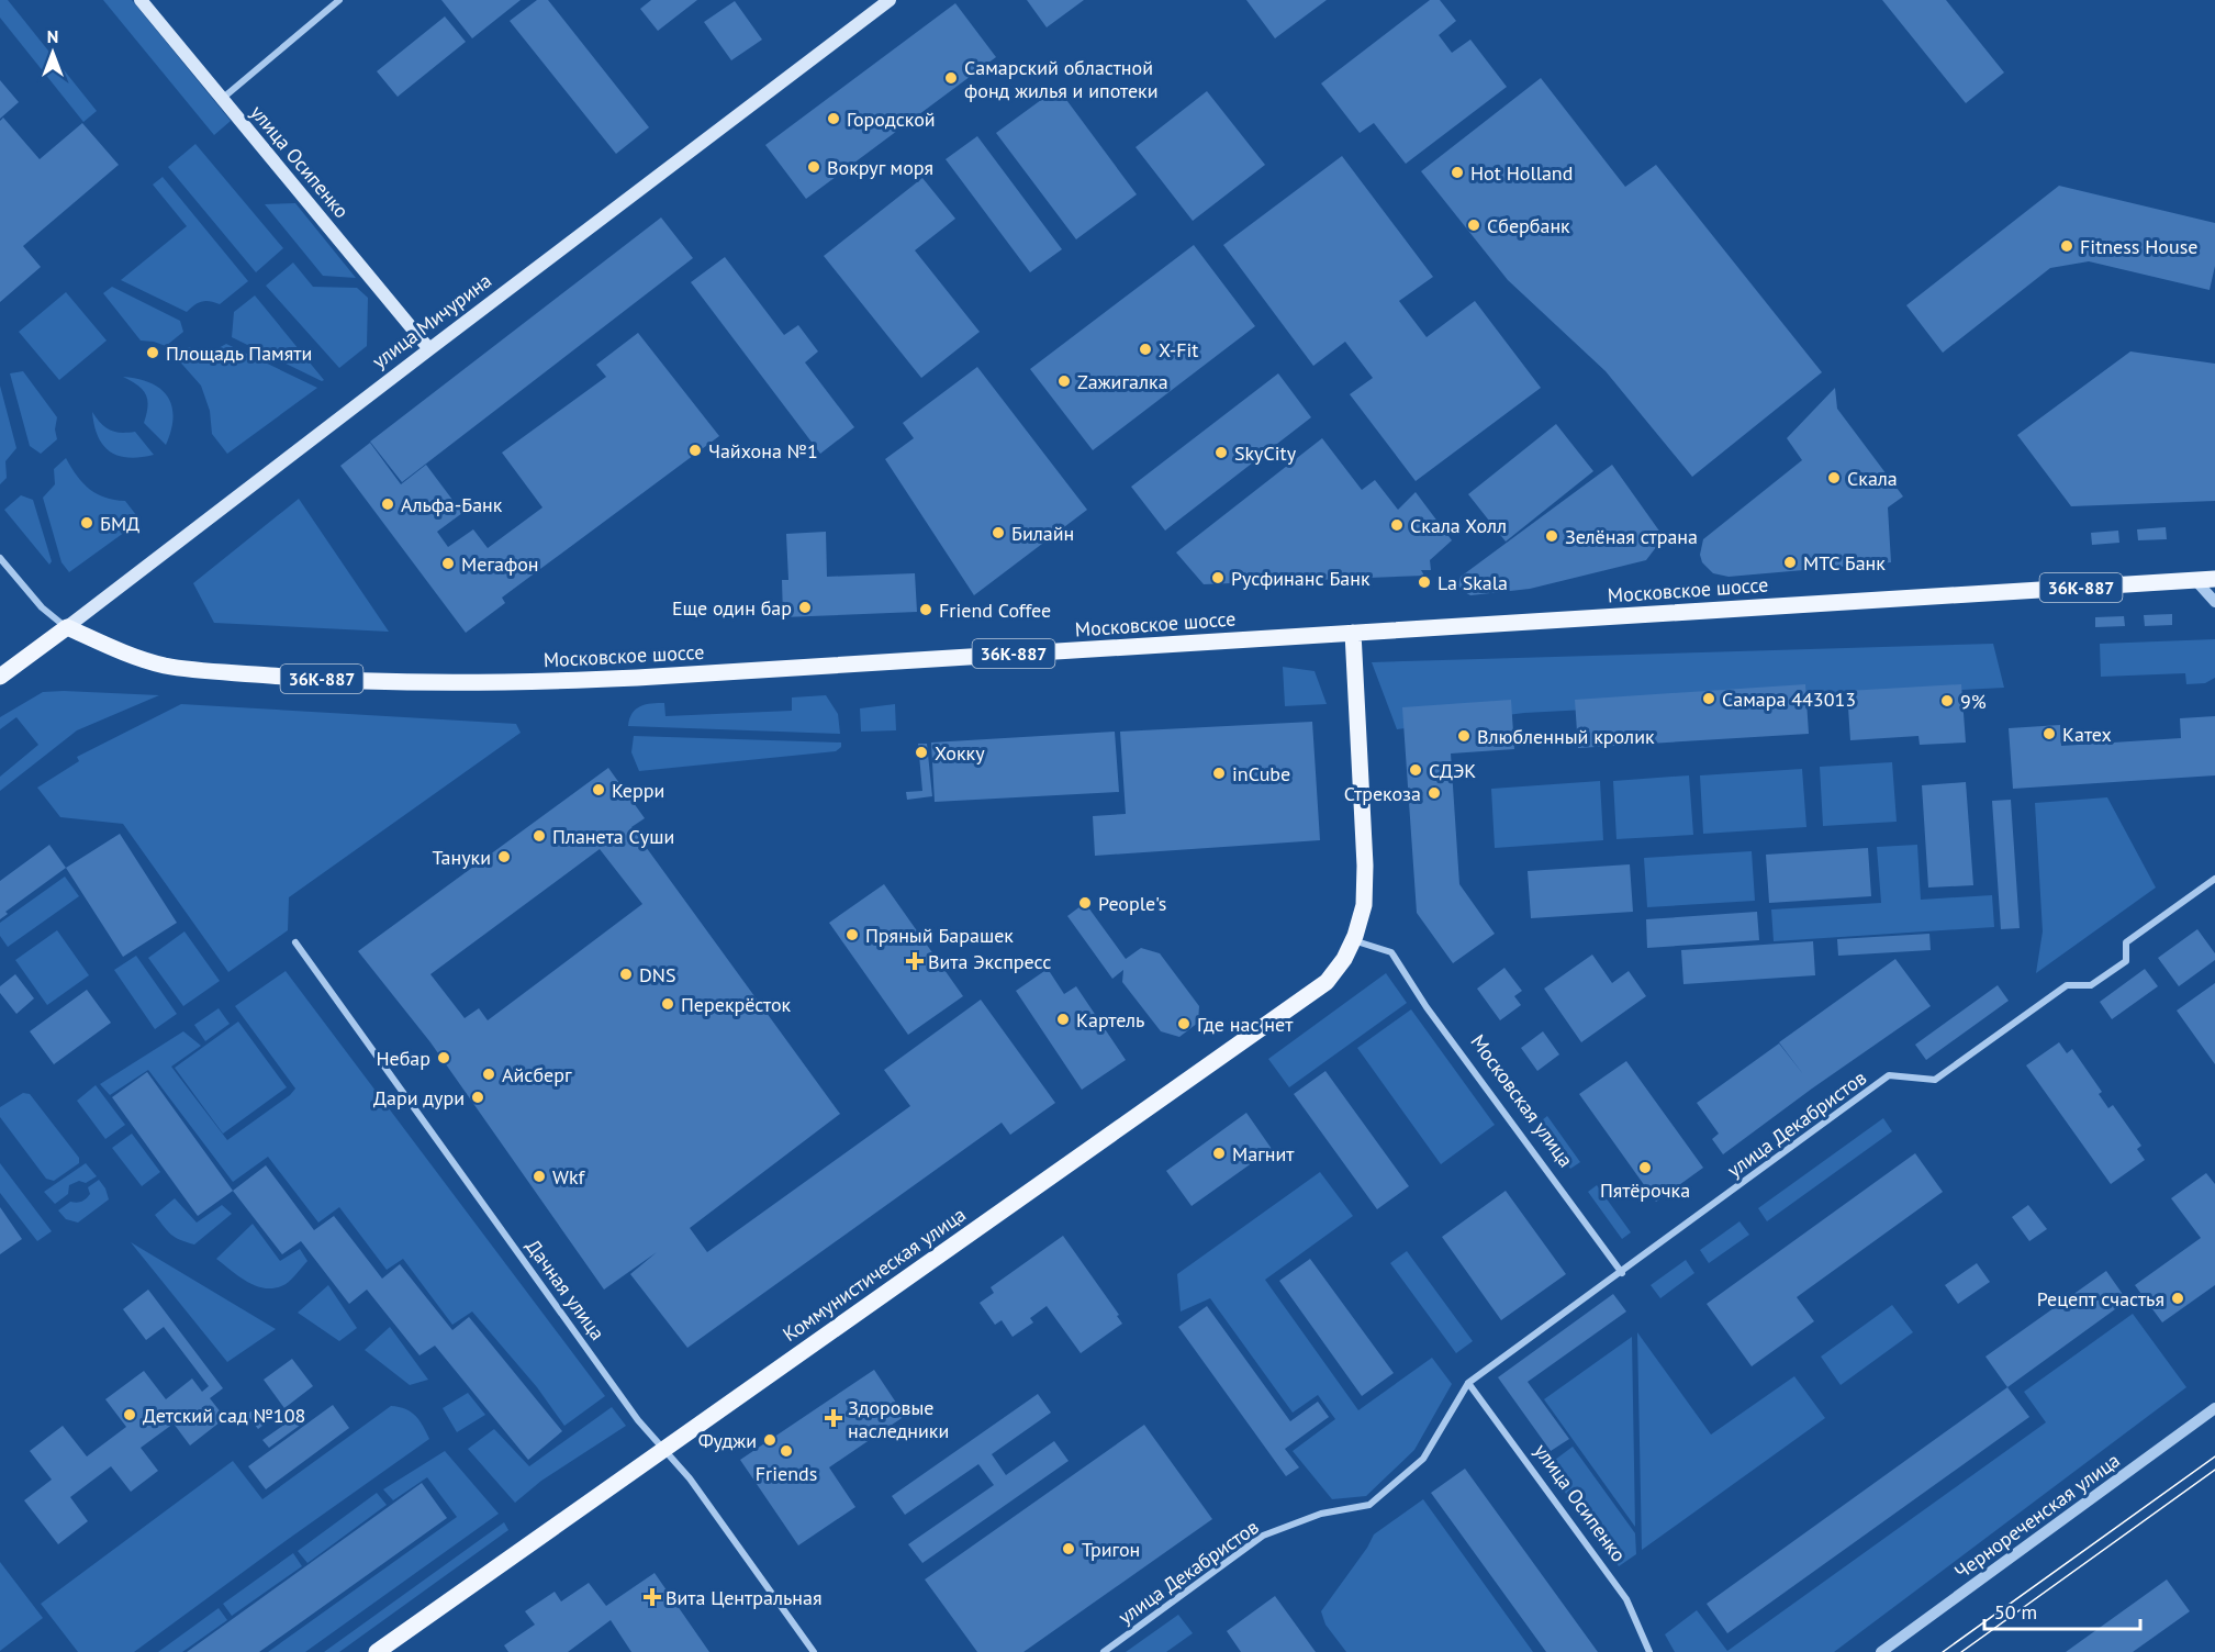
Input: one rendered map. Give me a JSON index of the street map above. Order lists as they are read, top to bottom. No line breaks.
{"streets":{"main road":["улица Осипенко","улица Мичурина","36К-887","Московское шоссе","Коммунистическая улица"],"street":["Московская улица","улица Декабристов","Дачная улица","Чернореченская улица"]},"crossings":[["улица Осипенко","улица Мичурина"],["улица Осипенко","улица Декабристов"],["улица Мичурина","Московское шоссе"],["Московское шоссе","Коммунистическая улица"],["Московская улица","улица Декабристов"],["Московская улица","Коммунистическая улица"],["Коммунистическая улица","Дачная улица"]],"places":{"other":["Самарский областной фонд жилья и ипотеки","Городской","Вокруг моря","Hot Holland","Сбербанк","Fitness House","X-Fit","Площадь Памяти","Zажигалка","Чайхона №1","SkyCity","Скала","Альфа-Банк","БМД","Скала Холл","Билайн","Зелёная страна","МТС Банк","Мегафон","Русфинанс Банк","La Skala","Еще один бар","Friend Coffee","Самара 443013","9%","Катех","Влюбленный кролик","Хокку","СДЭК","inCube","Керри","Стрекоза","Планета Суши","Тануки","People's","Пряный Барашек","DNS","Перекрёсток","Картель","Где нас нет","Небар","Айсберг","Дари дури","Магнит","Пятёрочка","Wkf","Рецепт счастья","Детский сад №108","Фуджи","Friends","Тригон"],"health":["Вита Экспресс","Здоровые наследники","Вита Центральная"]},"scale_bar":"50 m","north":"top"}
